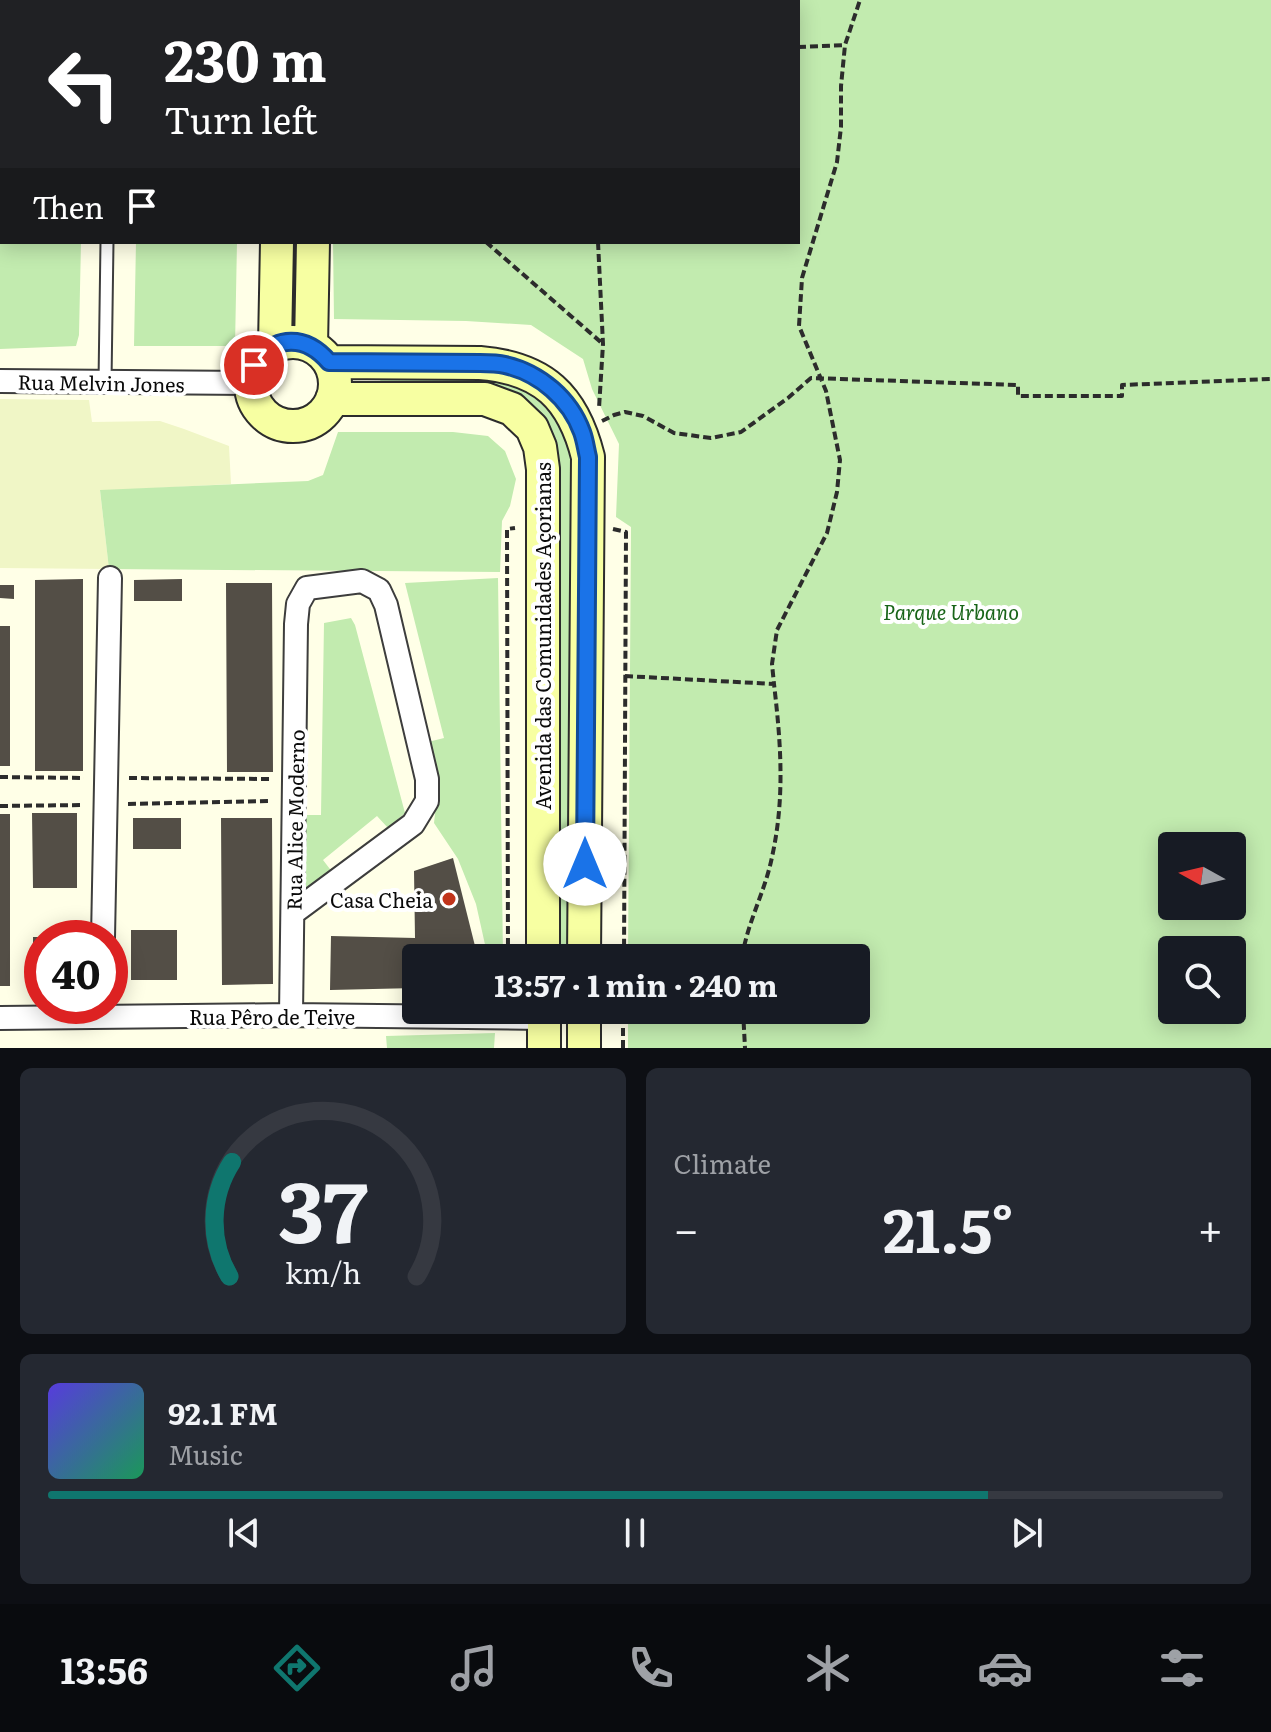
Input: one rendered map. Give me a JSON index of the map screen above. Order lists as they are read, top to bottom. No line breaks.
{"streets":{"street":["Rua Melvin Jones","Avenida das Comunidades Açorianas","Rua Alice Moderno","Rua Pêro de Teive"]},"crossings":[["Rua Melvin Jones","Avenida das Comunidades Açorianas"],["Rua Alice Moderno","Rua Pêro de Teive"]],"parks":["Parque Urbano"],"places":["Casa Cheia"],"north":"left","page":{"turn":["230 m","Turn left"],"then":"Then","limit":"40","trip":"13:57 · 1 min · 240 m","tile":"Climate","heat":["−","21.5°","+"],"song":["92.1 FM","Music"],"tabs":"13:56","gauge":["37","km/h"]}}
